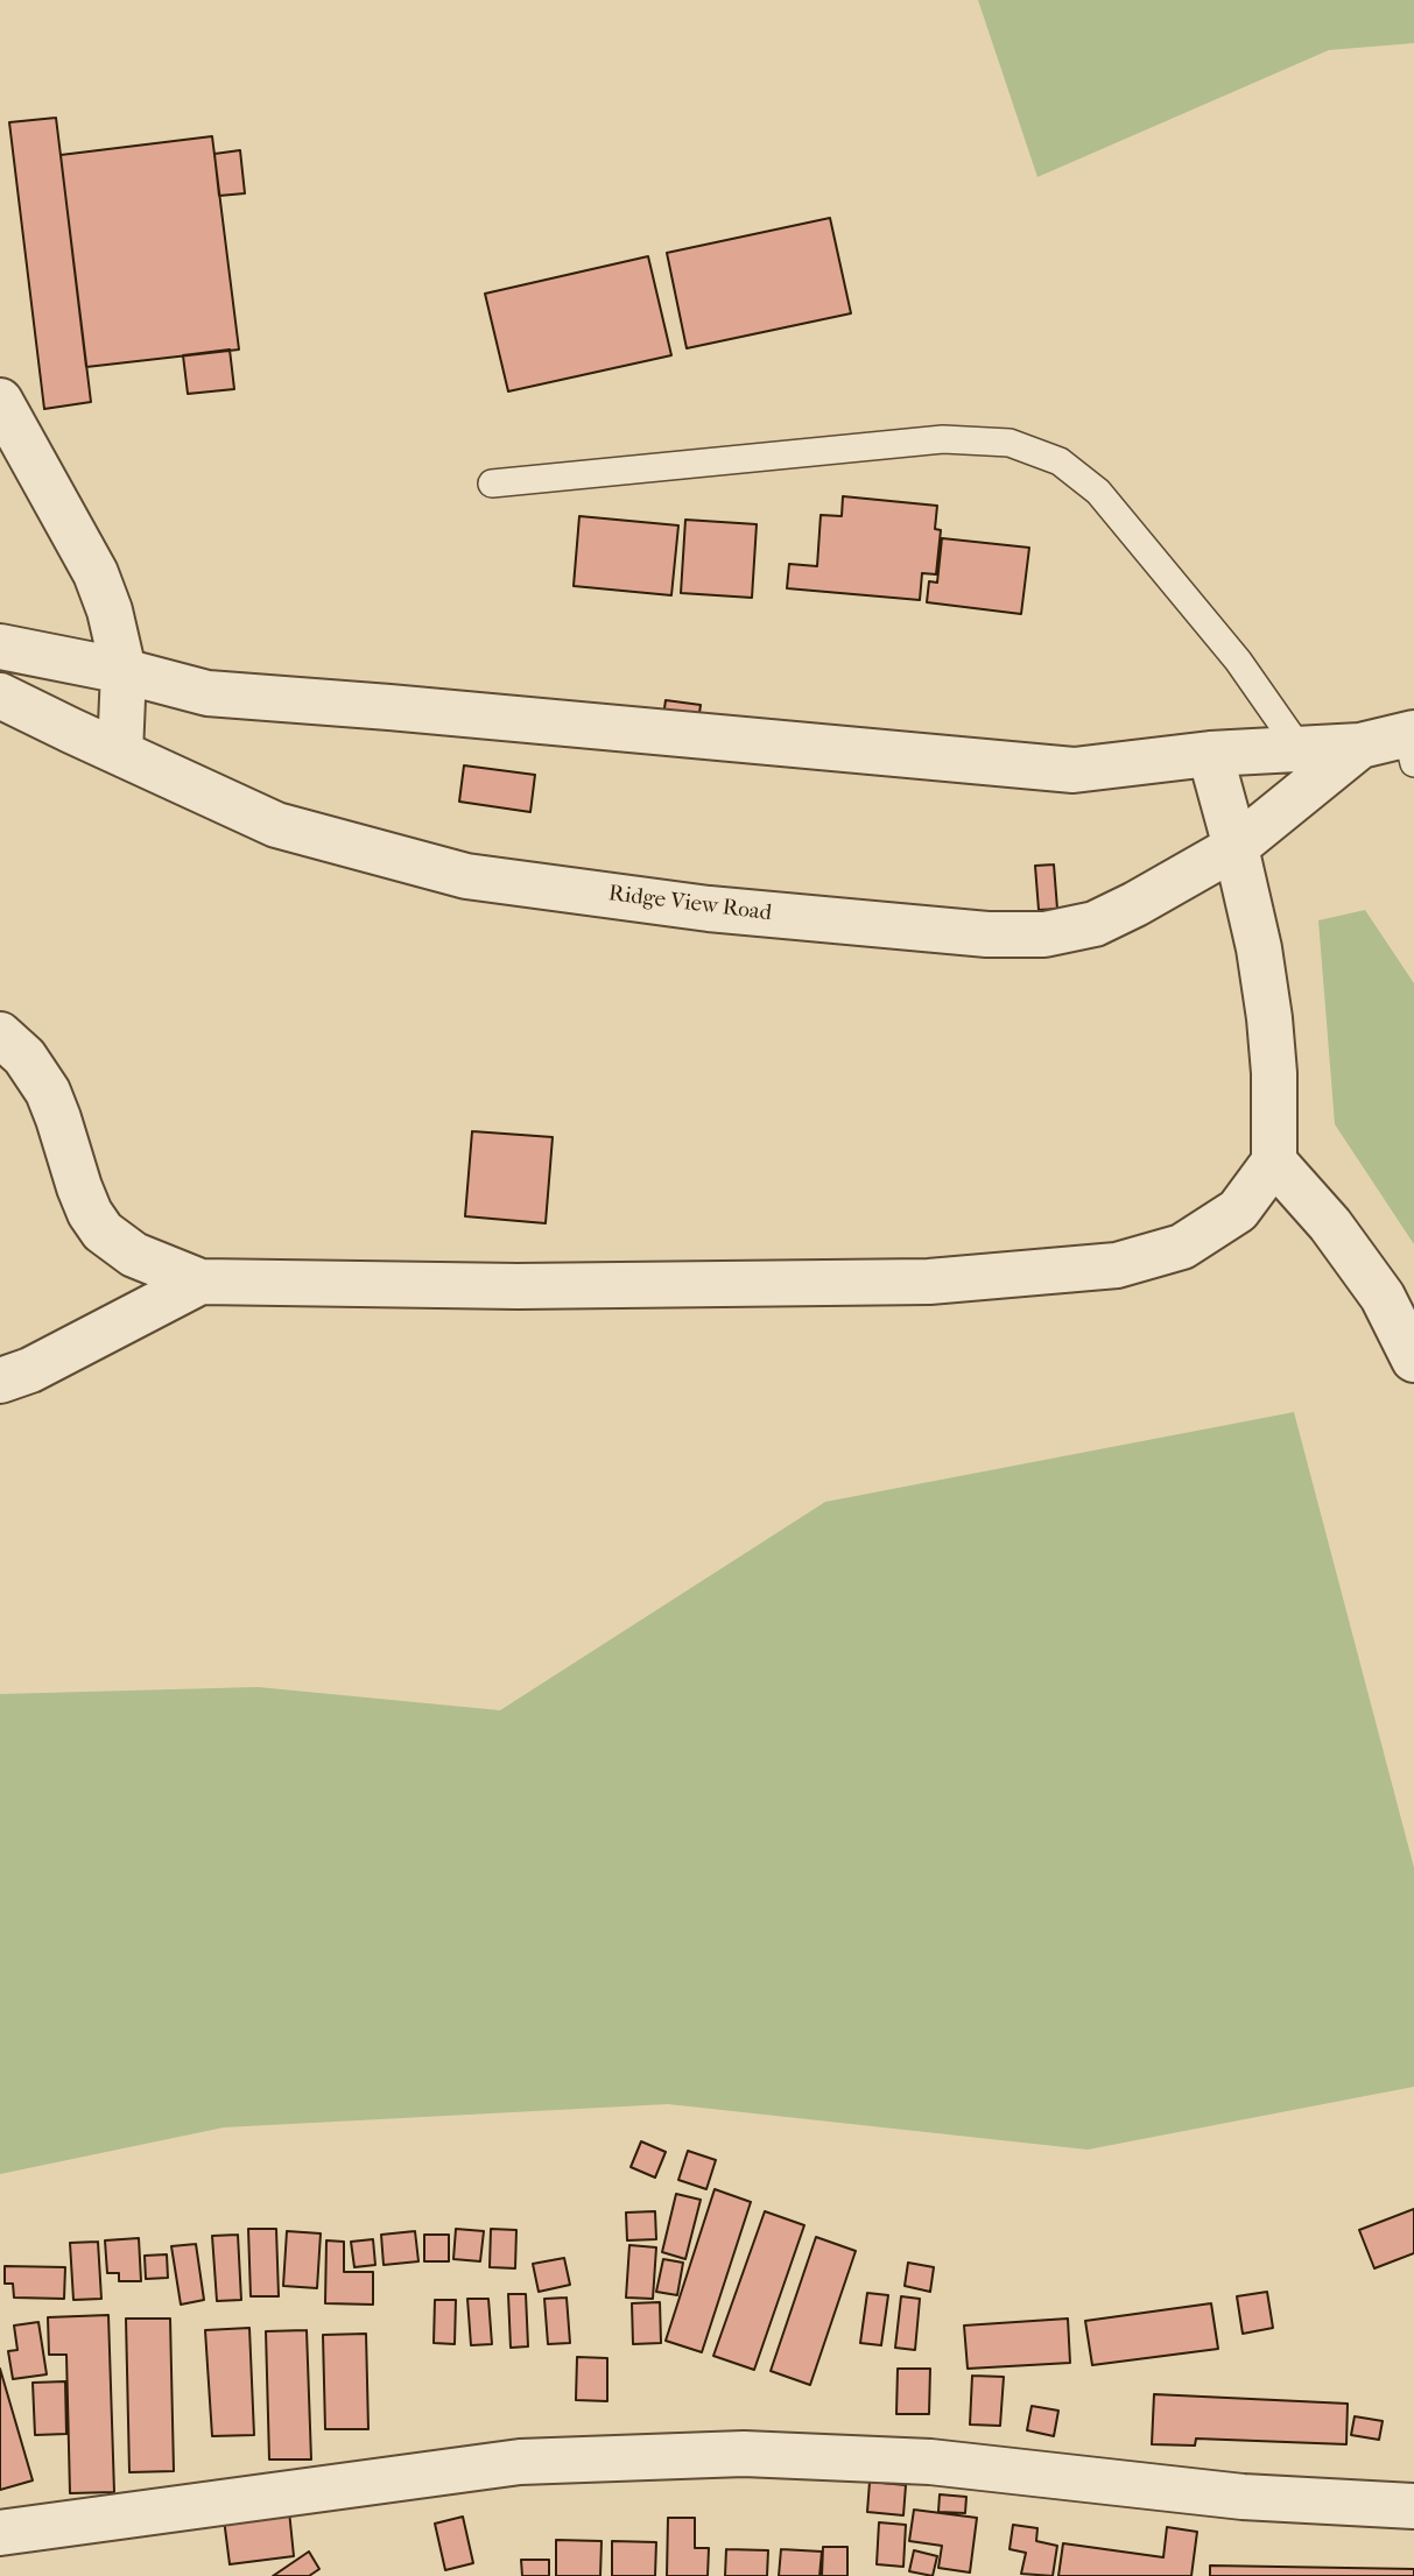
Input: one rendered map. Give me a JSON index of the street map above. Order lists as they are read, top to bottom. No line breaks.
{"streets":{"street":["Ridge View Road"]}}
